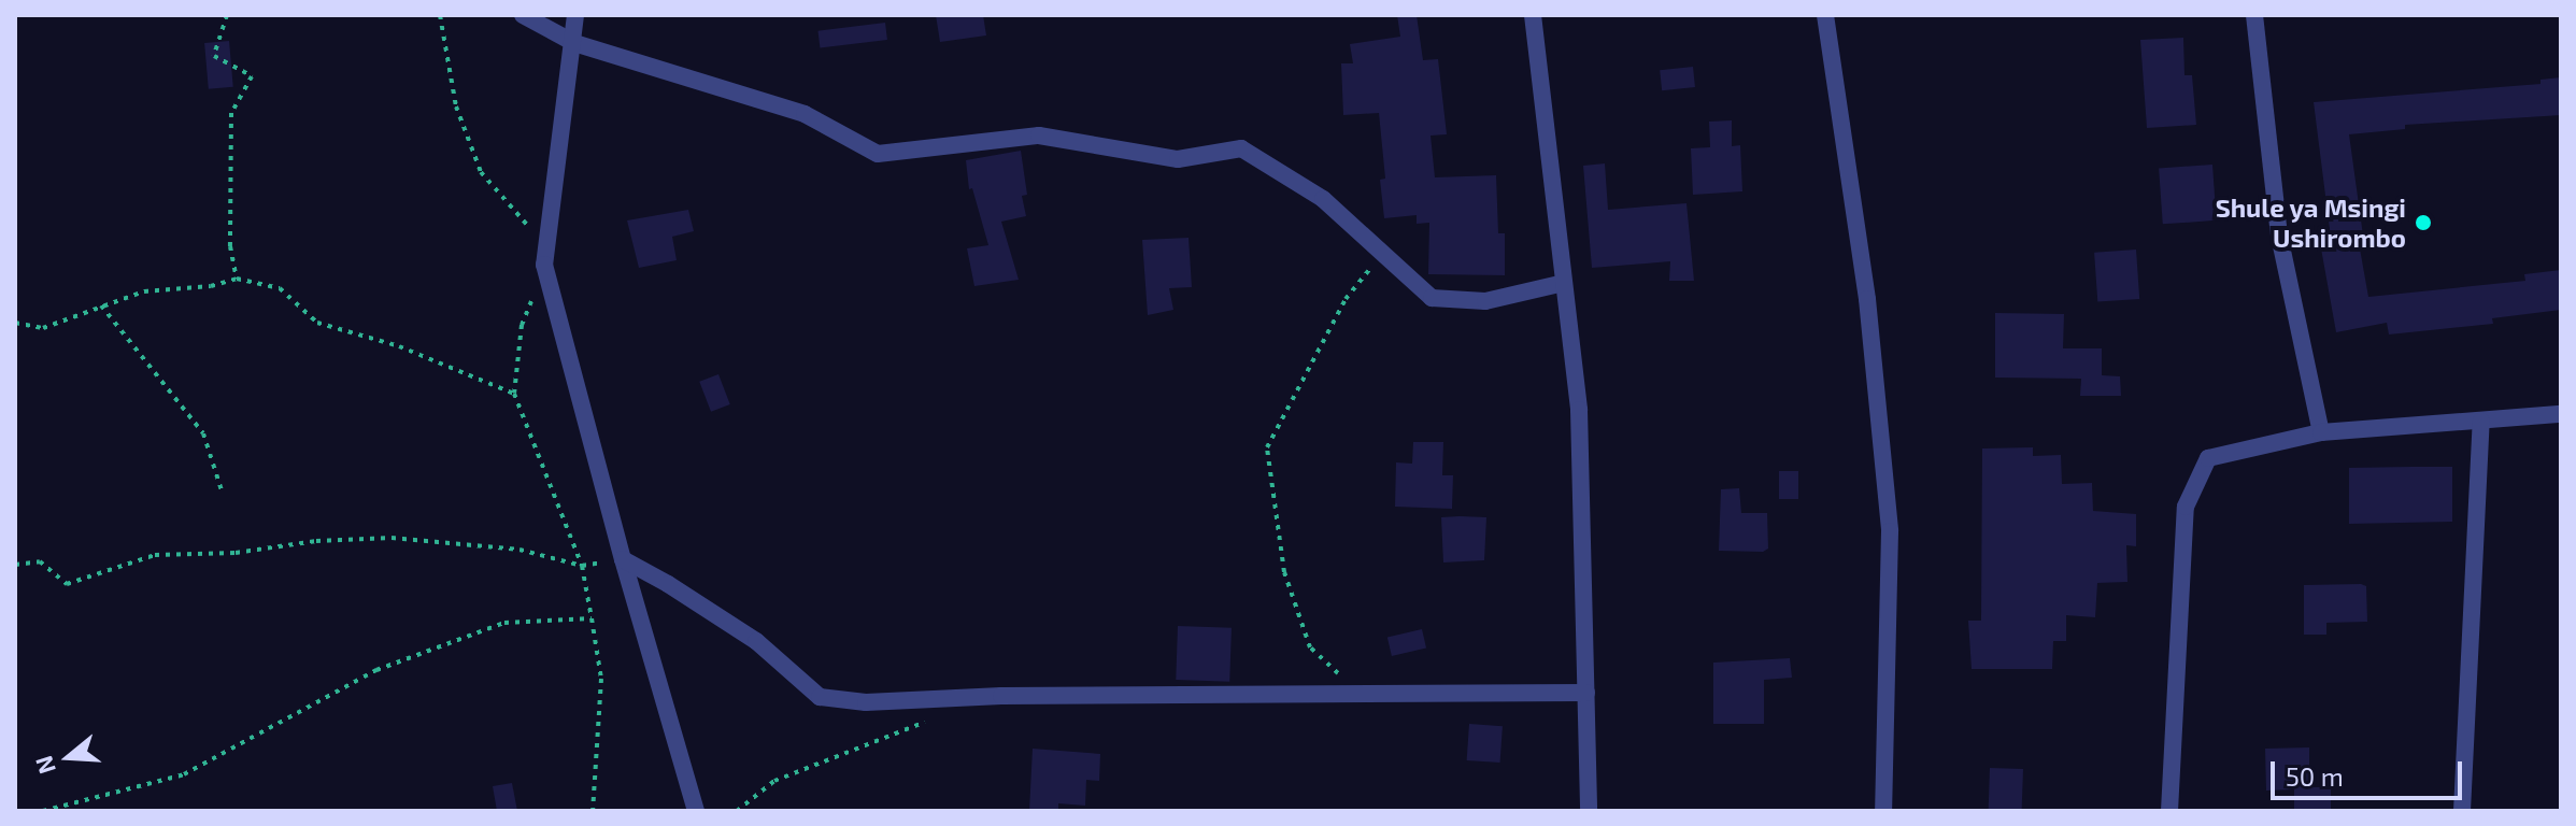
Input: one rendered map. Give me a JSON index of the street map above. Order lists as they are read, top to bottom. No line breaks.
{"places":["Shule ya Msingi Ushirombo"],"scale_bar":"50 m","north":"left"}
